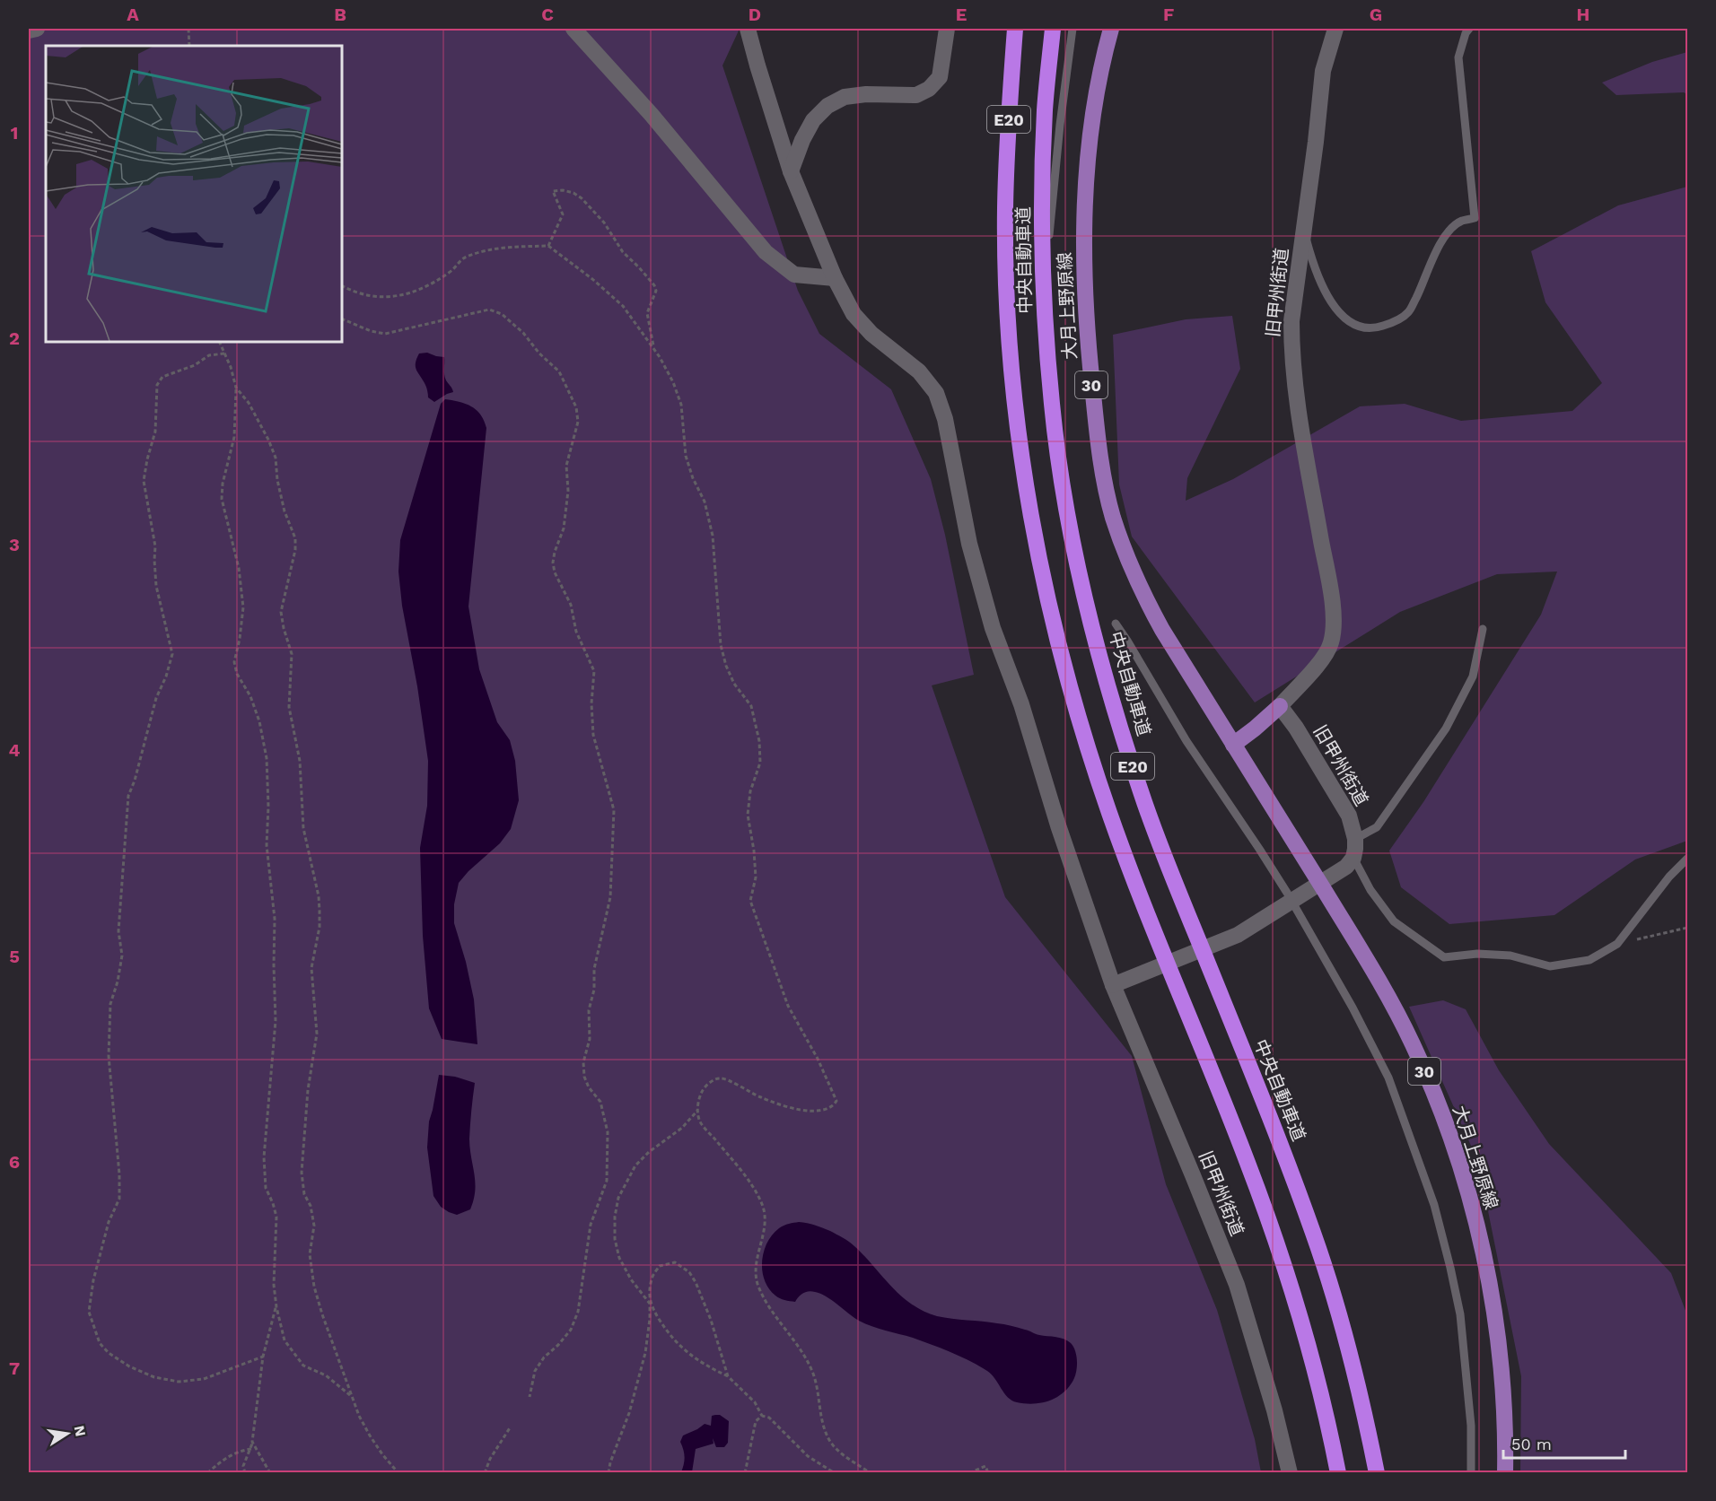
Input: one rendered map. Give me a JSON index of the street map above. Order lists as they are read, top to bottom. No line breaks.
{"streets":{"highway":["E20","中央自動車道"],"main road":["大月上野原線","30"],"street":["旧甲州街道"]},"scale_bar":"50 m","north":"right","grid":{"columns":["A","B","C","D","E","F","G","H"],"rows":["1","2","3","4","5","6","7"]}}
